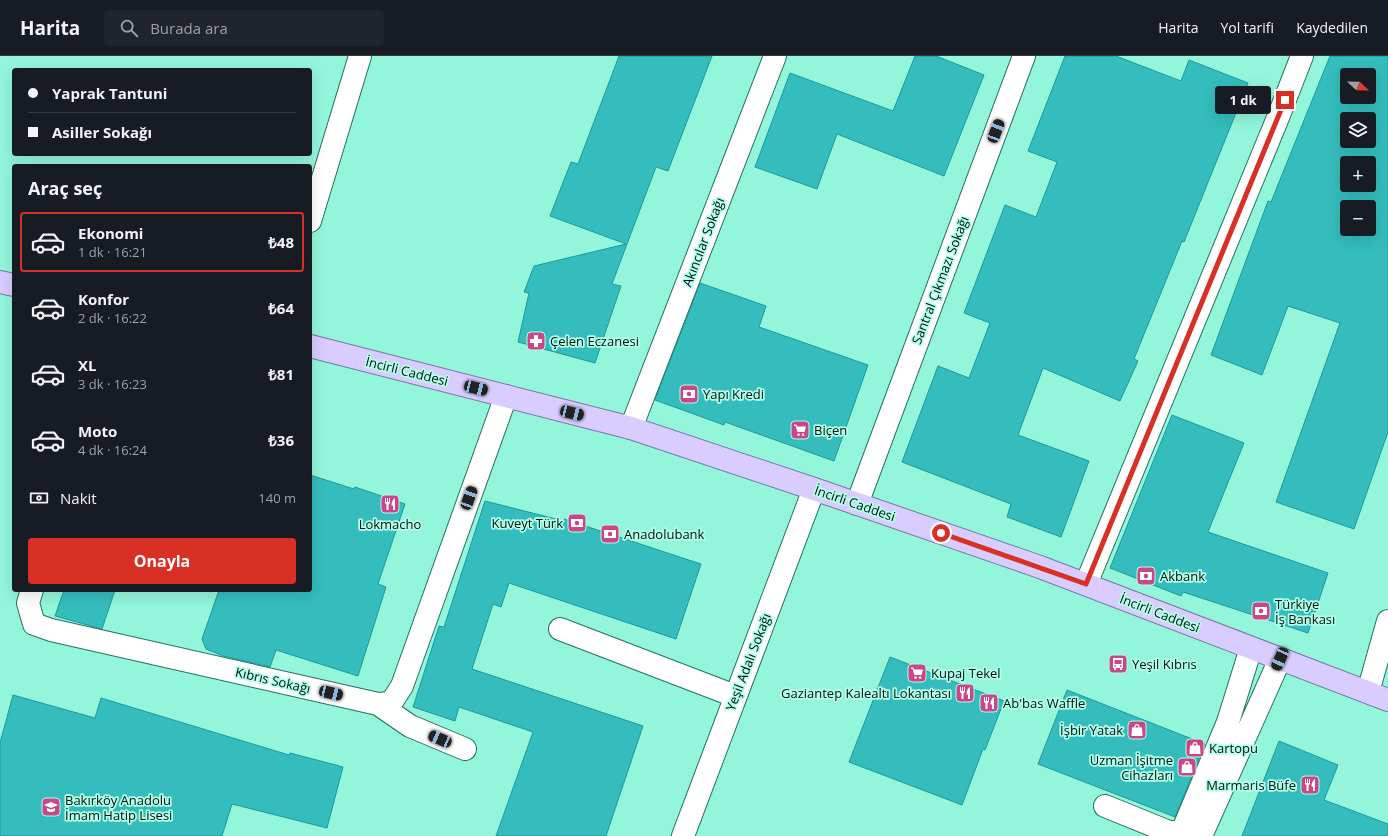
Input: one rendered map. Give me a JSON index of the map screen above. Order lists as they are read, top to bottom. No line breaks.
{"streets":{"main road":["İncirli Caddesi"],"street":["Akıncılar Sokağı","Santral Çıkmazı Sokağı","Yeşil Adalı Sokağı","Kıbrıs Sokağı"]},"crossings":[["Akıncılar Sokağı","İncirli Caddesi"],["Santral Çıkmazı Sokağı","İncirli Caddesi"],["İncirli Caddesi","Yeşil Adalı Sokağı"]],"places":{"pharmacy":["Çelen Eczanesi"],"bank":["Yapı Kredi","Kuveyt Türk","Anadolubank","Akbank","Türkiye İş Bankası"],"supermarket":["Biçen","Kupaj Tekel"],"restaurant":["Lokmacho","Gaziantep Kalealtı Lokantası","Ab'bas Waffle","Marmaris Büfe"],"bus stop":["Yeşil Kıbrıs"],"shop":["İşbir Yatak","Kartopu","Uzman İşitme Cihazları"],"school or university":["Bakırköy Anadolu İmam Hatip Lisesi"]},"north":"right","page":{"header":"Harita","search":"Burada ara","nav":["Harita","Yol tarifi","Kaydedilen"],"map_buttons":["+","−"],"banner":["Yaprak Tantuni","Asiller Sokağı"],"bubble":"1 dk","heading":"Araç seç","list":[{"name":"Ekonomi","note":"1 dk · 16:21","value":"₺48"},{"name":"Konfor","note":"2 dk · 16:22","value":"₺64"},{"name":"XL","note":"3 dk · 16:23","value":"₺81"},{"name":"Moto","note":"4 dk · 16:24","value":"₺36"}],"pay":["Nakit","140 m"],"buttons":"Onayla"}}
